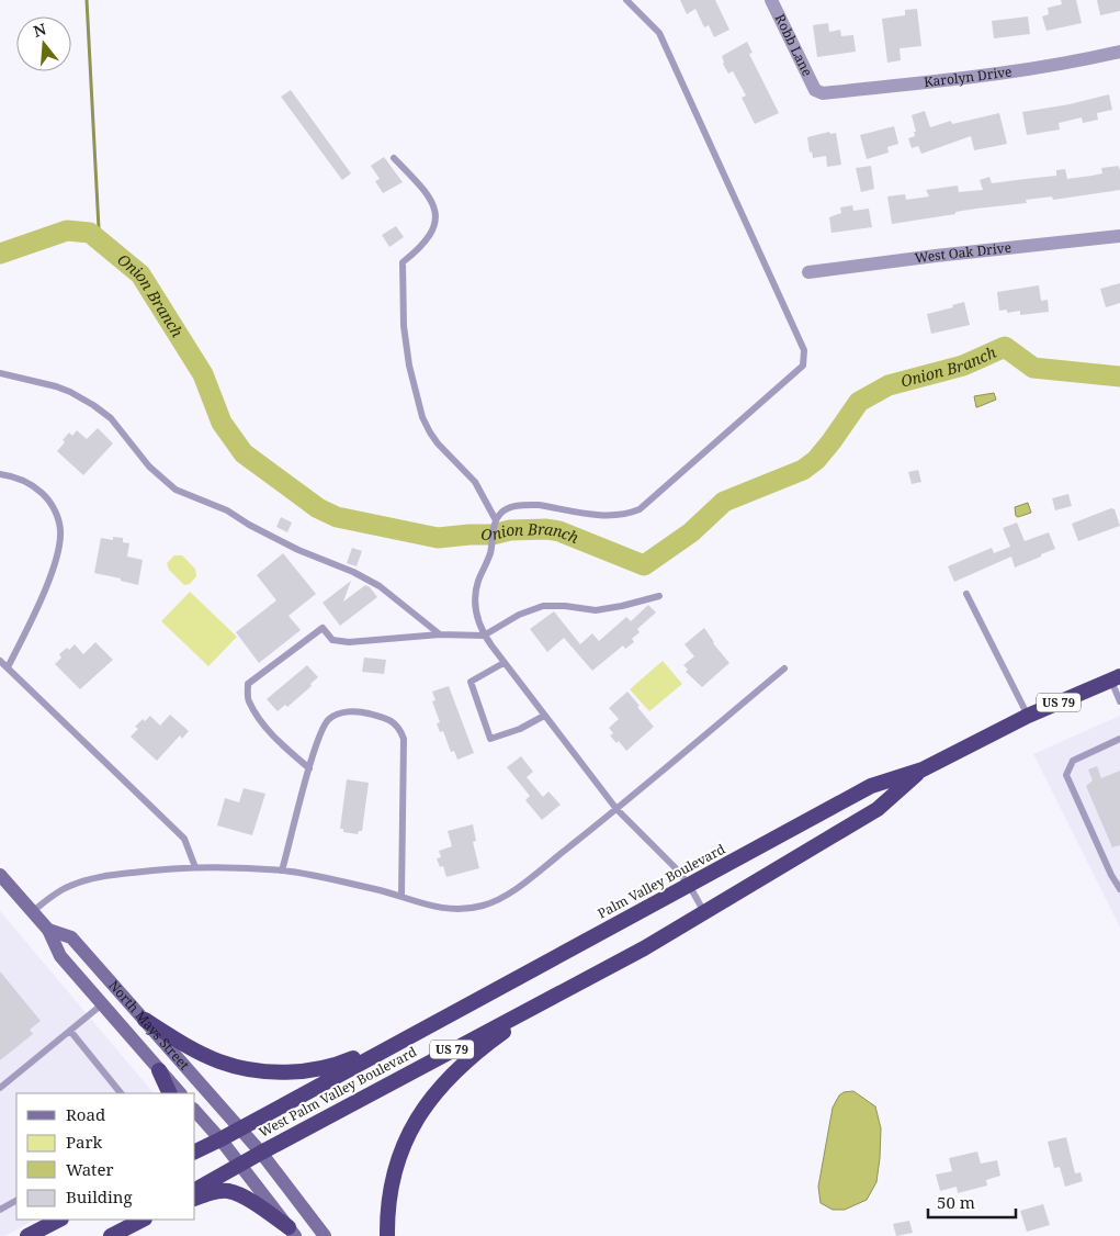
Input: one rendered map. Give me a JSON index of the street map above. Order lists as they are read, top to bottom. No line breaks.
{"streets":{"highway":["US 79","Palm Valley Boulevard","West Palm Valley Boulevard"],"main road":["North Mays Street"],"street":["Robb Lane","Karolyn Drive","West Oak Drive"]},"crossings":[["Robb Lane","Karolyn Drive"],["Palm Valley Boulevard","West Palm Valley Boulevard"],["North Mays Street","West Palm Valley Boulevard"]],"water":["Onion Branch"],"legend":["Road","Park","Water","Building"],"scale_bar":"50 m","north":"top"}
